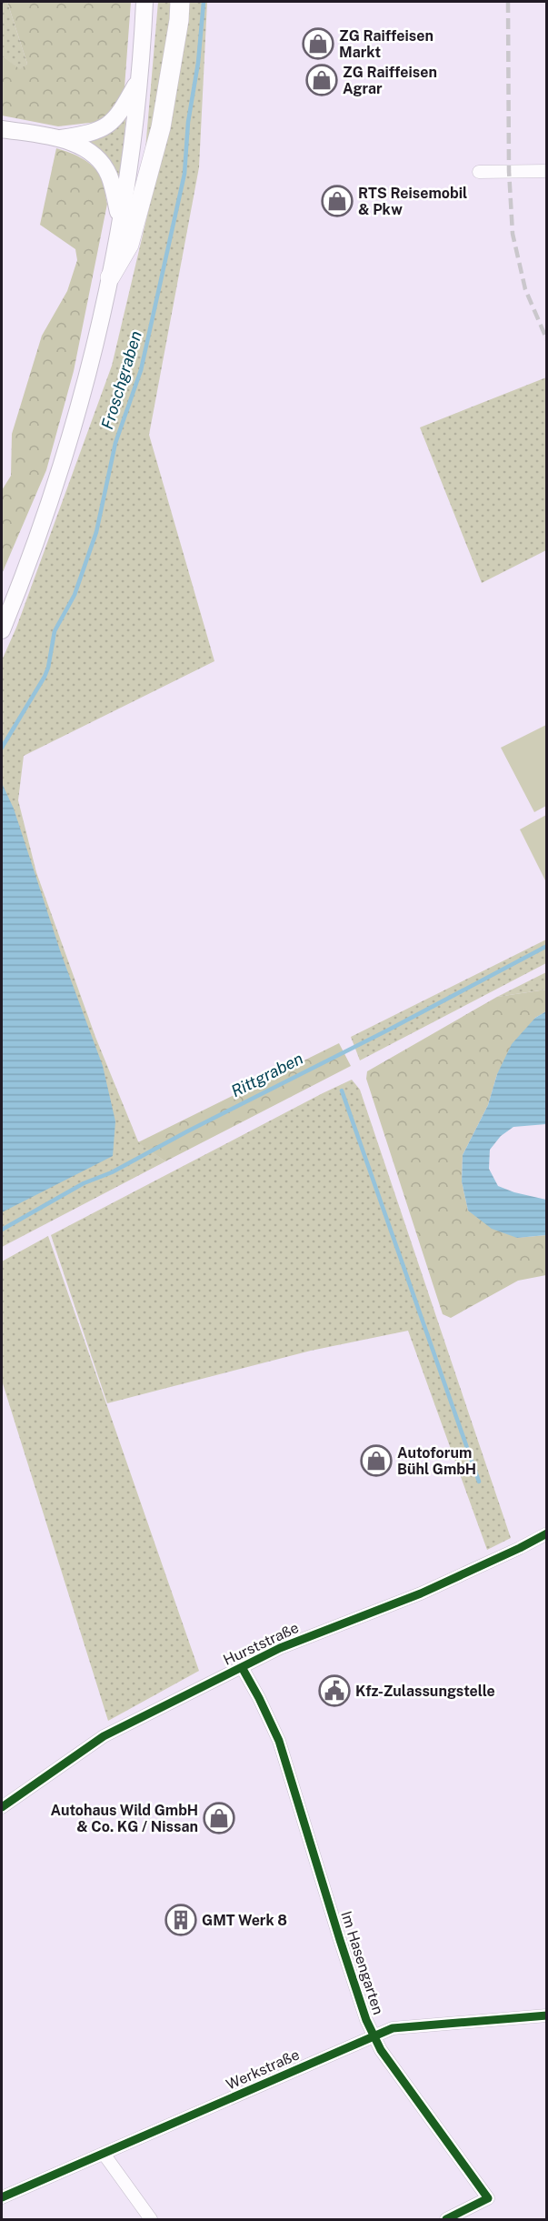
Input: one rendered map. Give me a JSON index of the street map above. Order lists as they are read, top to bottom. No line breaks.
{"streets":{"street":["Hurststraße","Im Hasengarten","Werkstraße"]},"crossings":[["Hurststraße","Im Hasengarten"],["Im Hasengarten","Werkstraße"]],"water":["Froschgraben","Rittgraben"],"places":{"shop":["ZG Raiffeisen Markt","ZG Raiffeisen Agrar","RTS Reisemobil & Pkw","Autoforum Bühl GmbH","Autohaus Wild GmbH & Co. KG / Nissan"],"public building":["Kfz-Zulassungstelle"],"building":["GMT Werk 8"]}}
